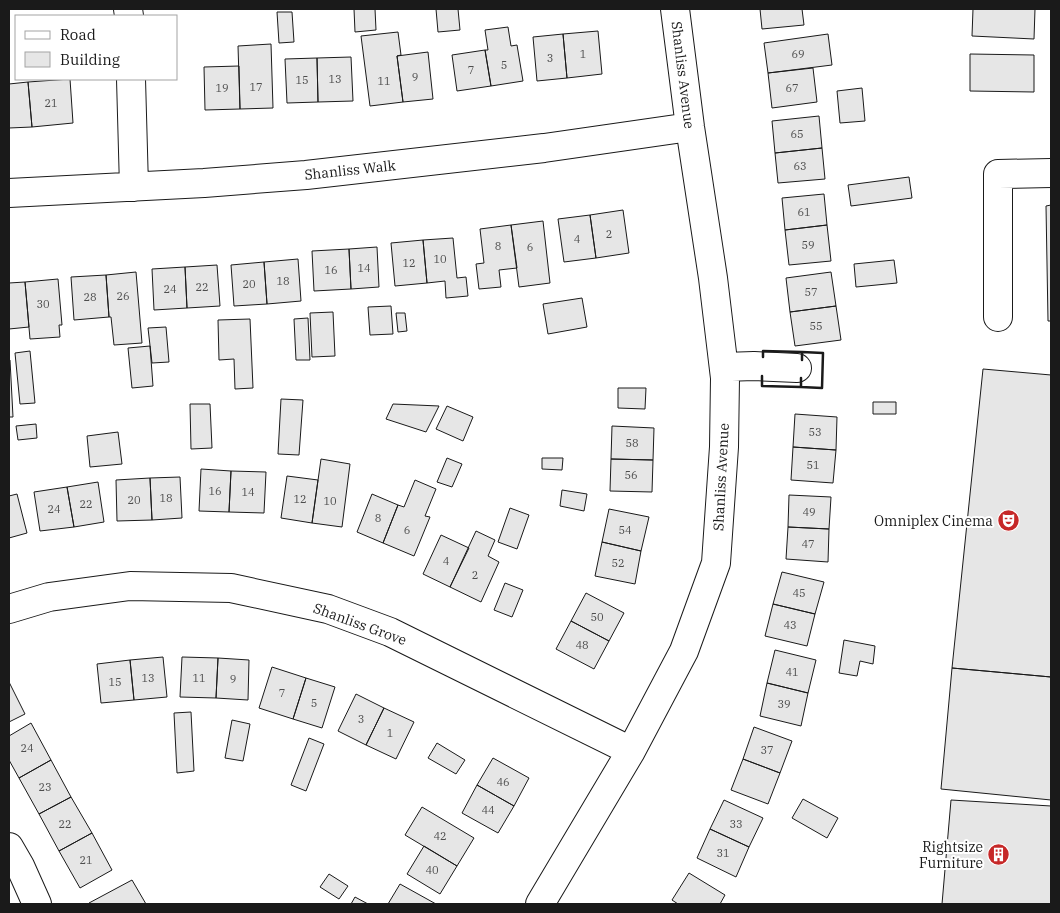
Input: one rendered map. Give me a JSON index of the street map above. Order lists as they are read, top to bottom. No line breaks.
{"streets":{"street":["Shanliss Avenue","Shanliss Walk","Shanliss Grove"]},"crossings":[["Shanliss Avenue","Shanliss Walk"],["Shanliss Avenue","Shanliss Grove"]],"places":{"theatre":["Omniplex Cinema"],"building":["Rightsize Furniture"]},"house_numbers":["1","69","3","5","7","9","13","15","11","17","19","67","21","65","63","61","2","4","59","8","6","10","12","14","16","18","20","22","24","57","26","28","30","55","53","58","51","56","16","14","18","12","20","10","22","24","49","8","6","54","47","4","52","2","45","50","43","48","41","13","11","9","15","7","5","39","3","1","24","37","46","23","44","22","33","42","31","21","40"],"legend":["Road","Building"]}
